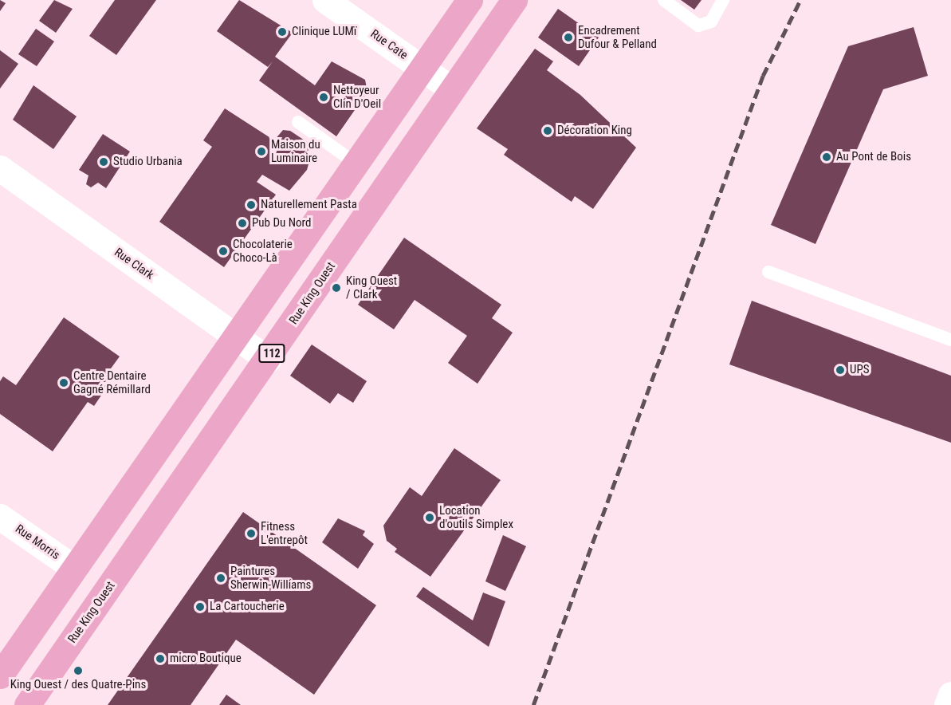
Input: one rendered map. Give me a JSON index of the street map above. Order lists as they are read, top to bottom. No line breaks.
{"streets":{"main road":["Rue King Ouest","112"],"street":["Rue Cate","Rue Clark","Rue Morris"]},"crossings":[["Rue Cate","Rue King Ouest"],["Rue Clark","Rue King Ouest"]],"places":["Clinique LUMï","Encadrement Dufour & Pelland","Nettoyeur Clin D'Oeil","Décoration King","Maison du Luminaire","Au Pont de Bois","Studio Urbania","Naturellement Pasta","Pub Du Nord","Chocolaterie Choco-Là","King Ouest / Clark","UPS","Centre Dentaire Gagné Rémillard","Location d'outils Simplex","Fitness L'entrepôt","Paintures Sherwin-Williams","La Cartoucherie","micro Boutique","King Ouest / des Quatre-Pins"]}
